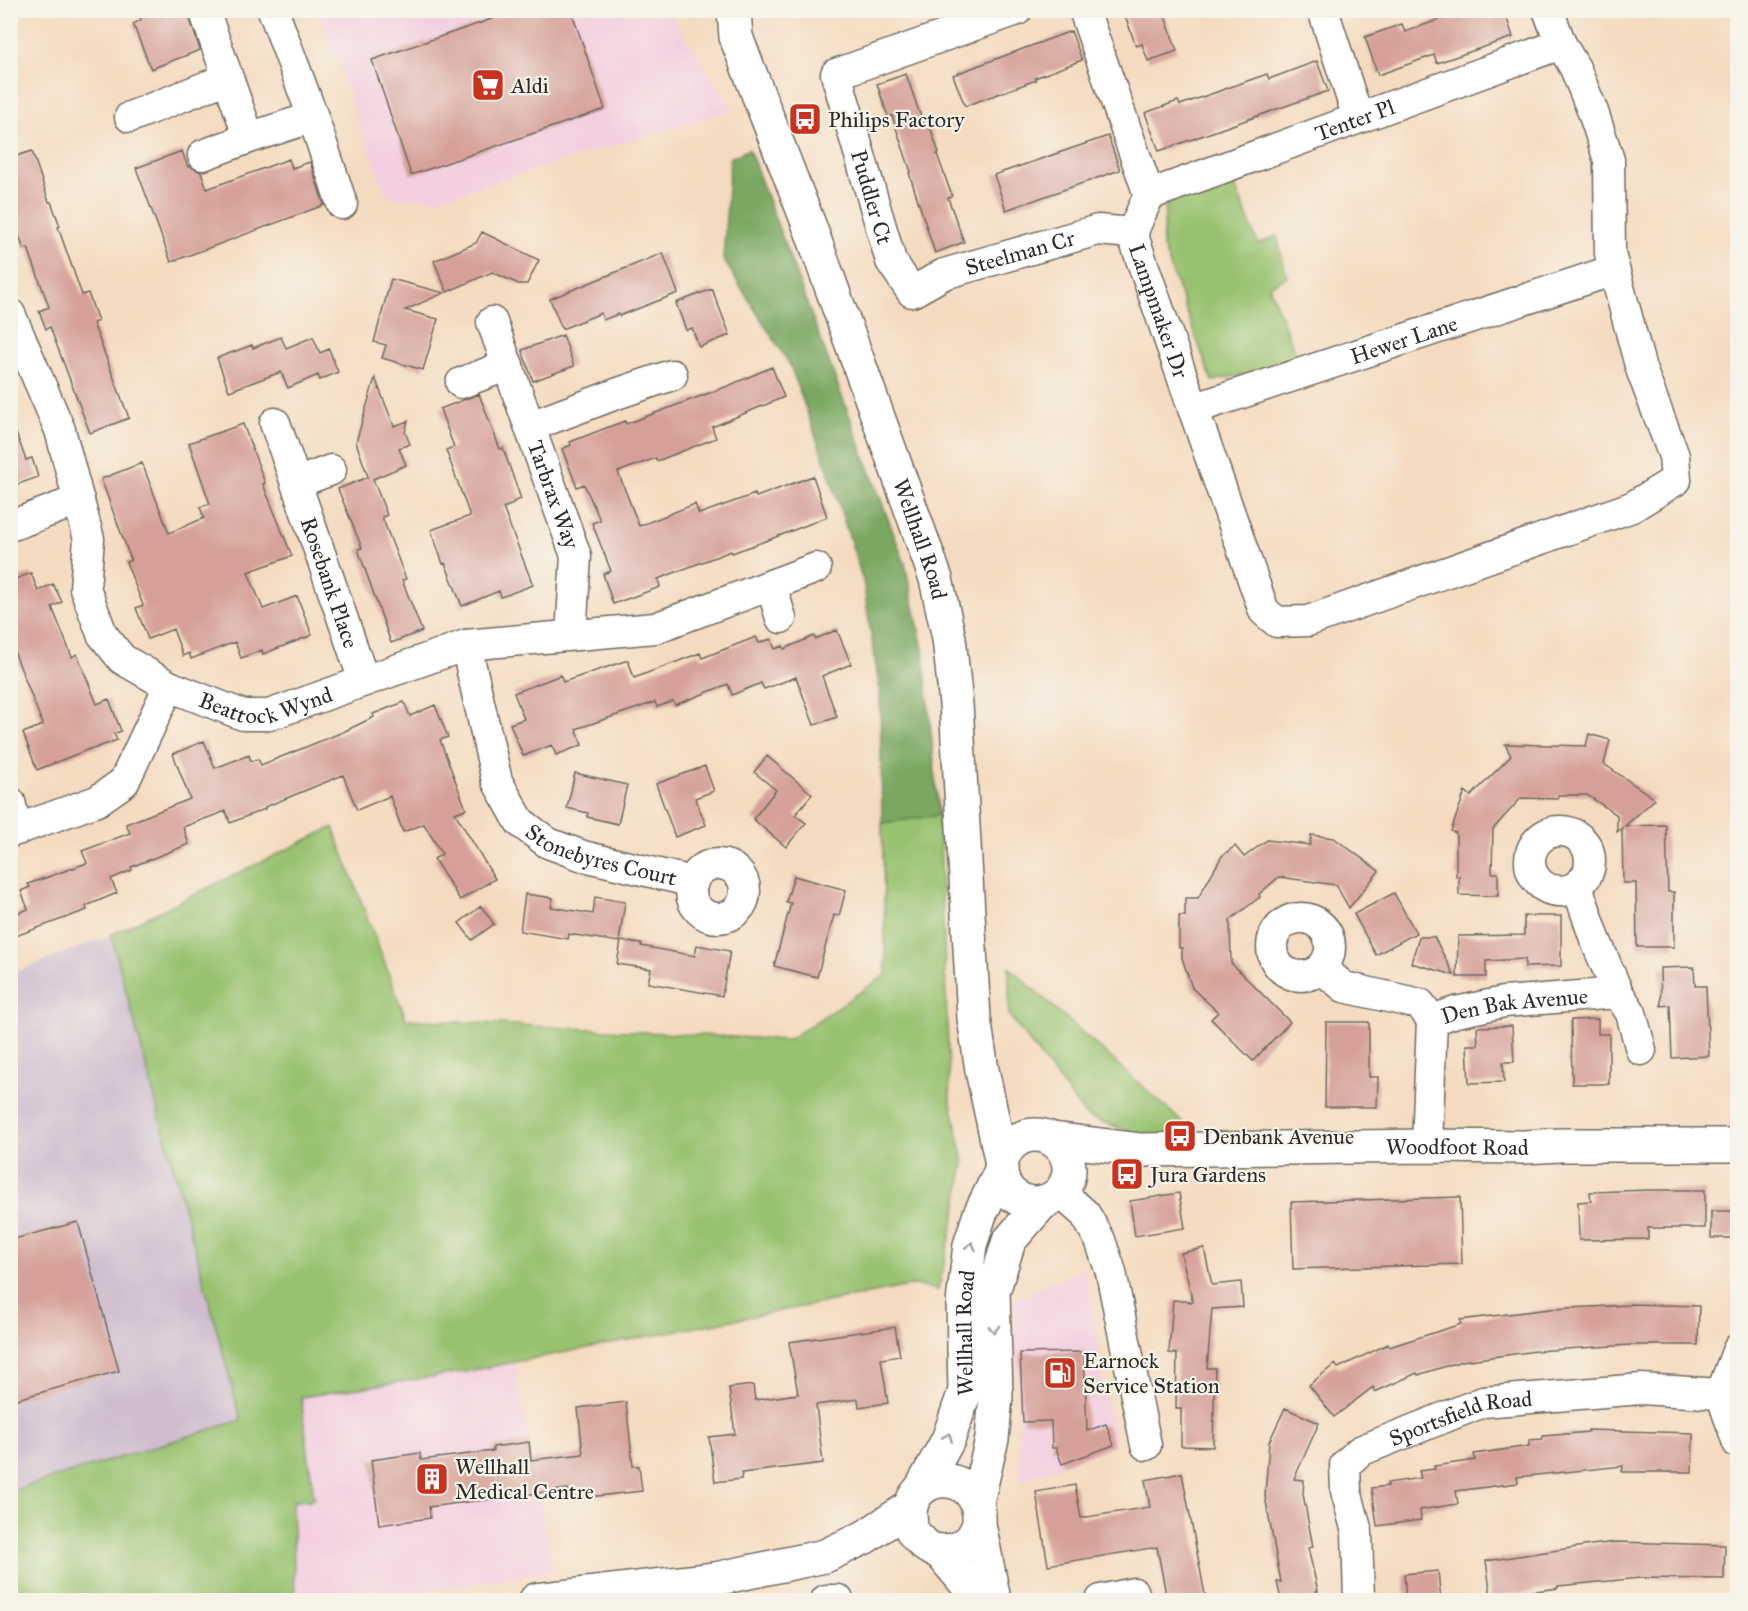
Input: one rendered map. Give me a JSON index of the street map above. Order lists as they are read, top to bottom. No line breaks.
{"streets":{"street":["Tenter Pl","Puddler Ct","Steelman Cr","Lampmaker Dr","Hewer Lane","Tarbrax Way","Wellhall Road","Rosebank Place","Beattock Wynd","Stonebyres Court","Den Bak Avenue","Woodfoot Road","Sportsfield Road"]},"crossings":[["Tenter Pl","Lampmaker Dr"],["Puddler Ct","Steelman Cr"],["Steelman Cr","Lampmaker Dr"],["Lampmaker Dr","Hewer Lane"],["Tarbrax Way","Beattock Wynd"],["Wellhall Road","Woodfoot Road"],["Rosebank Place","Beattock Wynd"],["Beattock Wynd","Stonebyres Court"]],"places":{"supermarket":["Aldi"],"bus stop":["Philips Factory","Denbank Avenue","Jura Gardens"],"fuel station":["Earnock Service Station"],"building":["Wellhall Medical Centre"]}}
